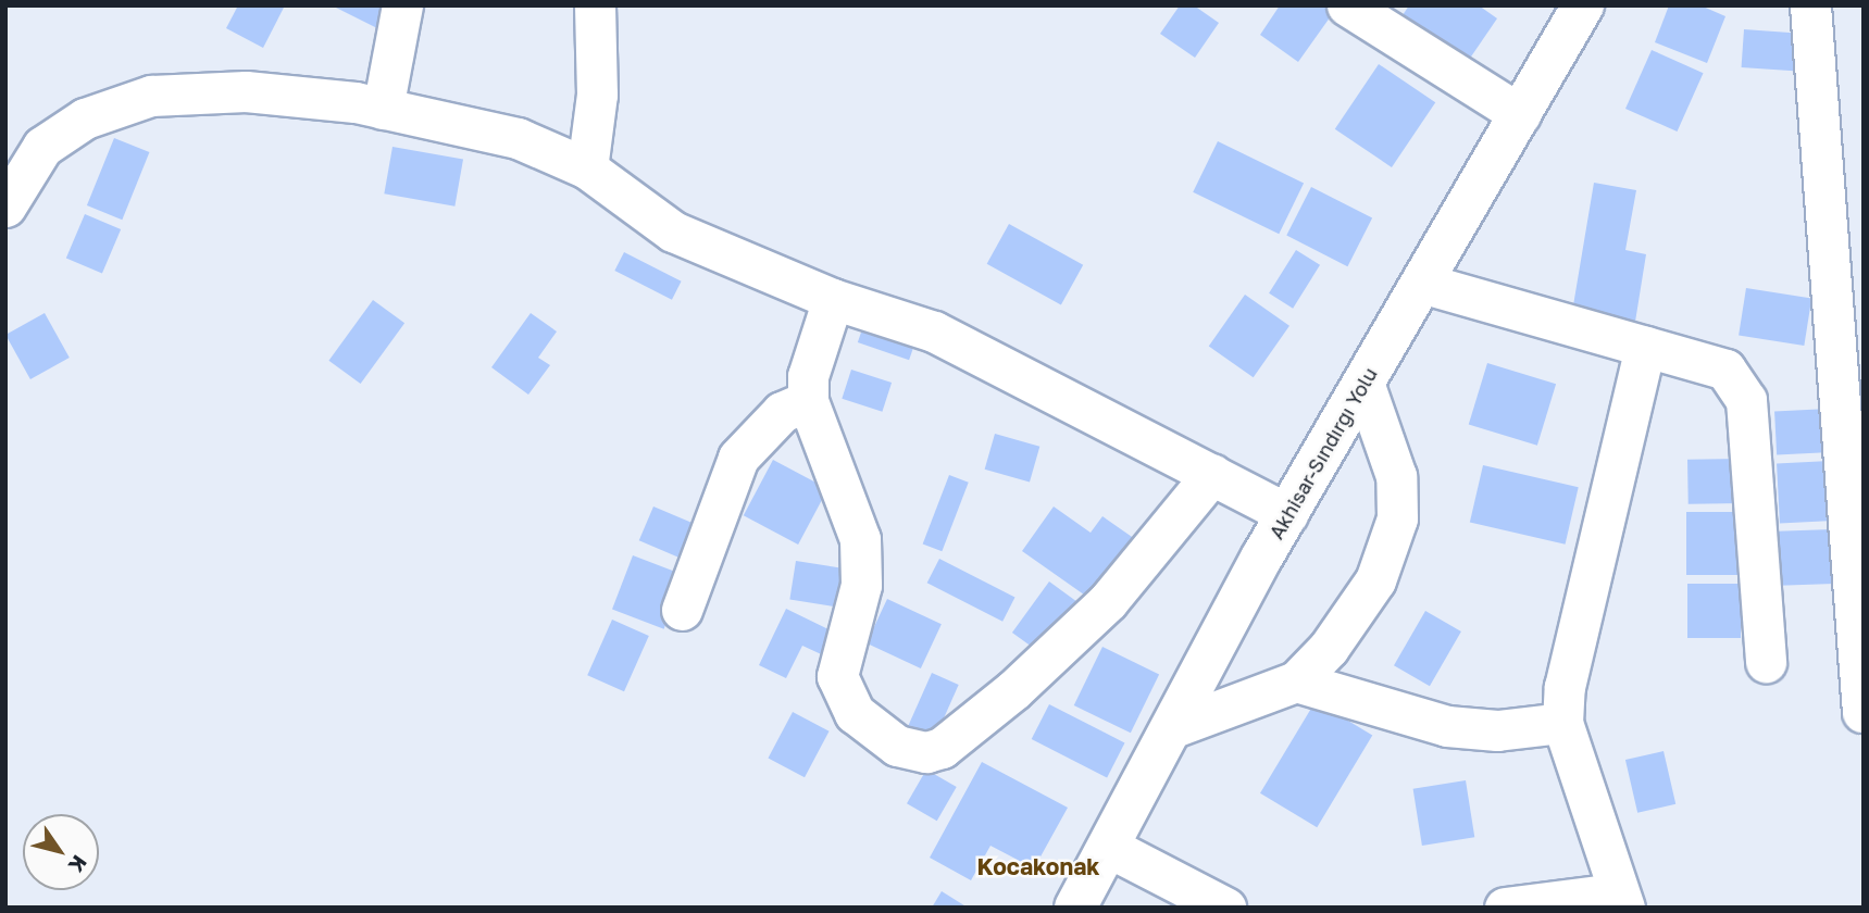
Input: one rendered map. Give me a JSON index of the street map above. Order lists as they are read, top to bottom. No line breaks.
{"streets":{"main road":["Akhisar-Sındırgı Yolu"]},"districts":["Kocakonak"],"north":"bottom right"}
